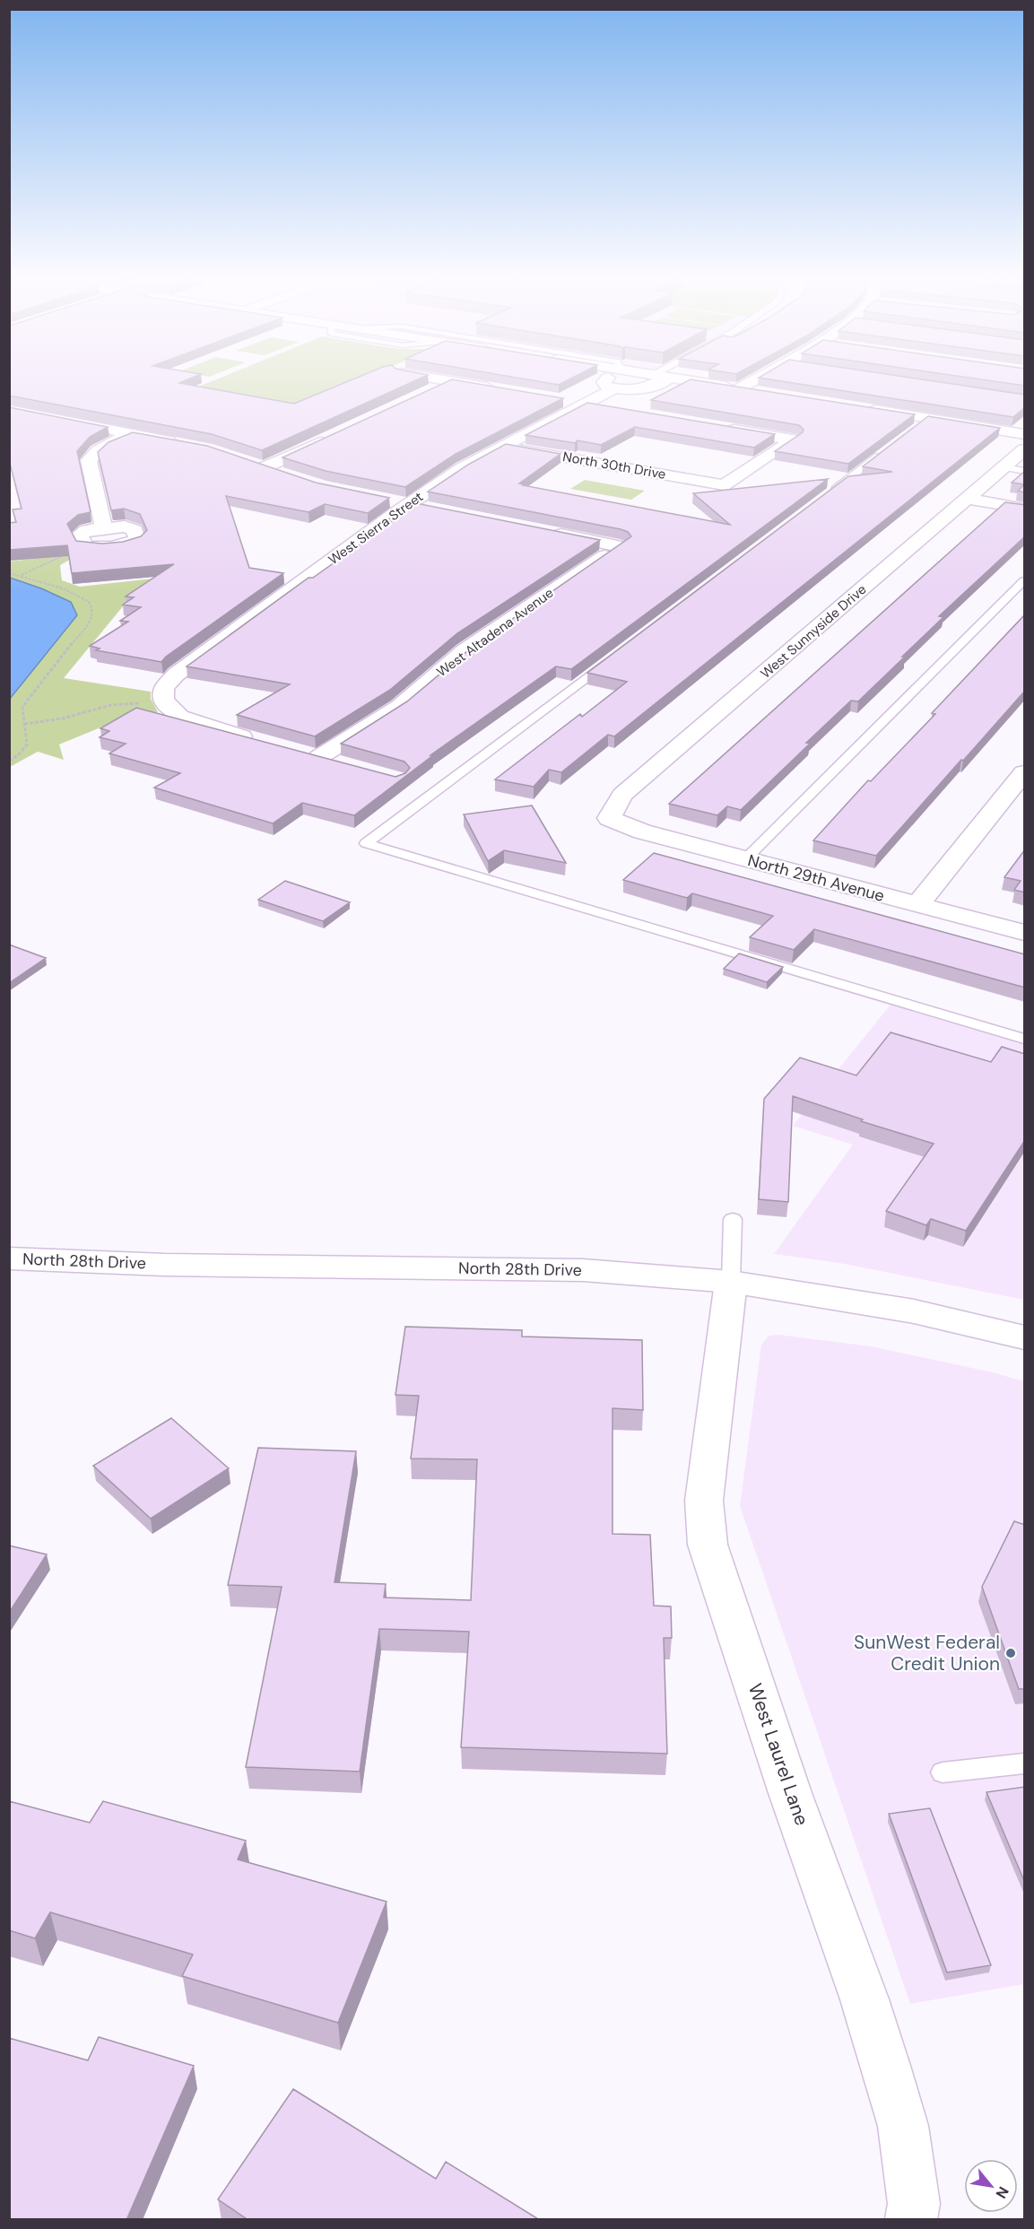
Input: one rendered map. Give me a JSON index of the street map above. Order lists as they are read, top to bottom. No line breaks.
{"streets":{"street":["North 30th Drive","West Sierra Street","West Sunnyside Drive","West Altadena Avenue","North 29th Avenue","North 28th Drive","West Laurel Lane"]},"crossings":[["North 30th Drive","West Sierra Street"],["West Sunnyside Drive","North 29th Avenue"],["North 28th Drive","West Laurel Lane"]],"places":["SunWest Federal Credit Union"],"north":"bottom right"}
